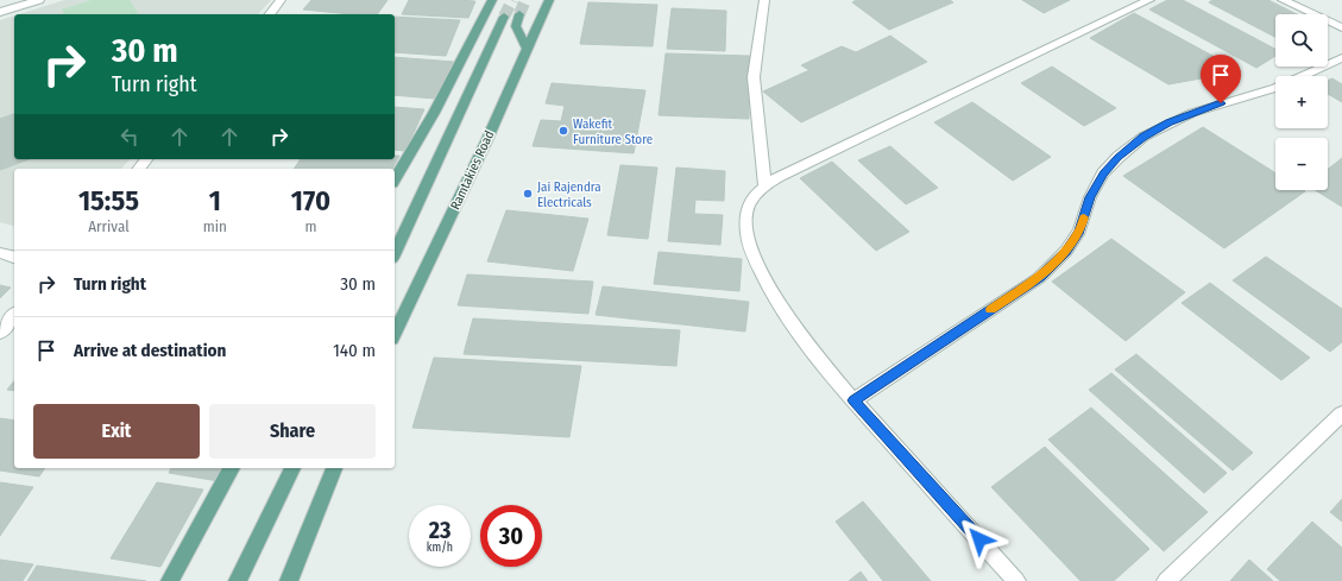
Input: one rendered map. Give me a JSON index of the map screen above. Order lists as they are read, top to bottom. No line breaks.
{"streets":{"main road":["Ramtakies Road"]},"places":["Wakefit Furniture Store","Jai Rajendra Electricals"],"page":{"map_buttons":["+","−"],"turn":["30 m","Turn right"],"eta":["15:55","Arrival","1","min","170","m"],"list":[{"name":"Turn right","value":"30 m"},{"name":"Arrive at destination","value":"140 m"}],"buttons":["Exit","Share"],"speed":"23 km/h","limit":"30"}}
